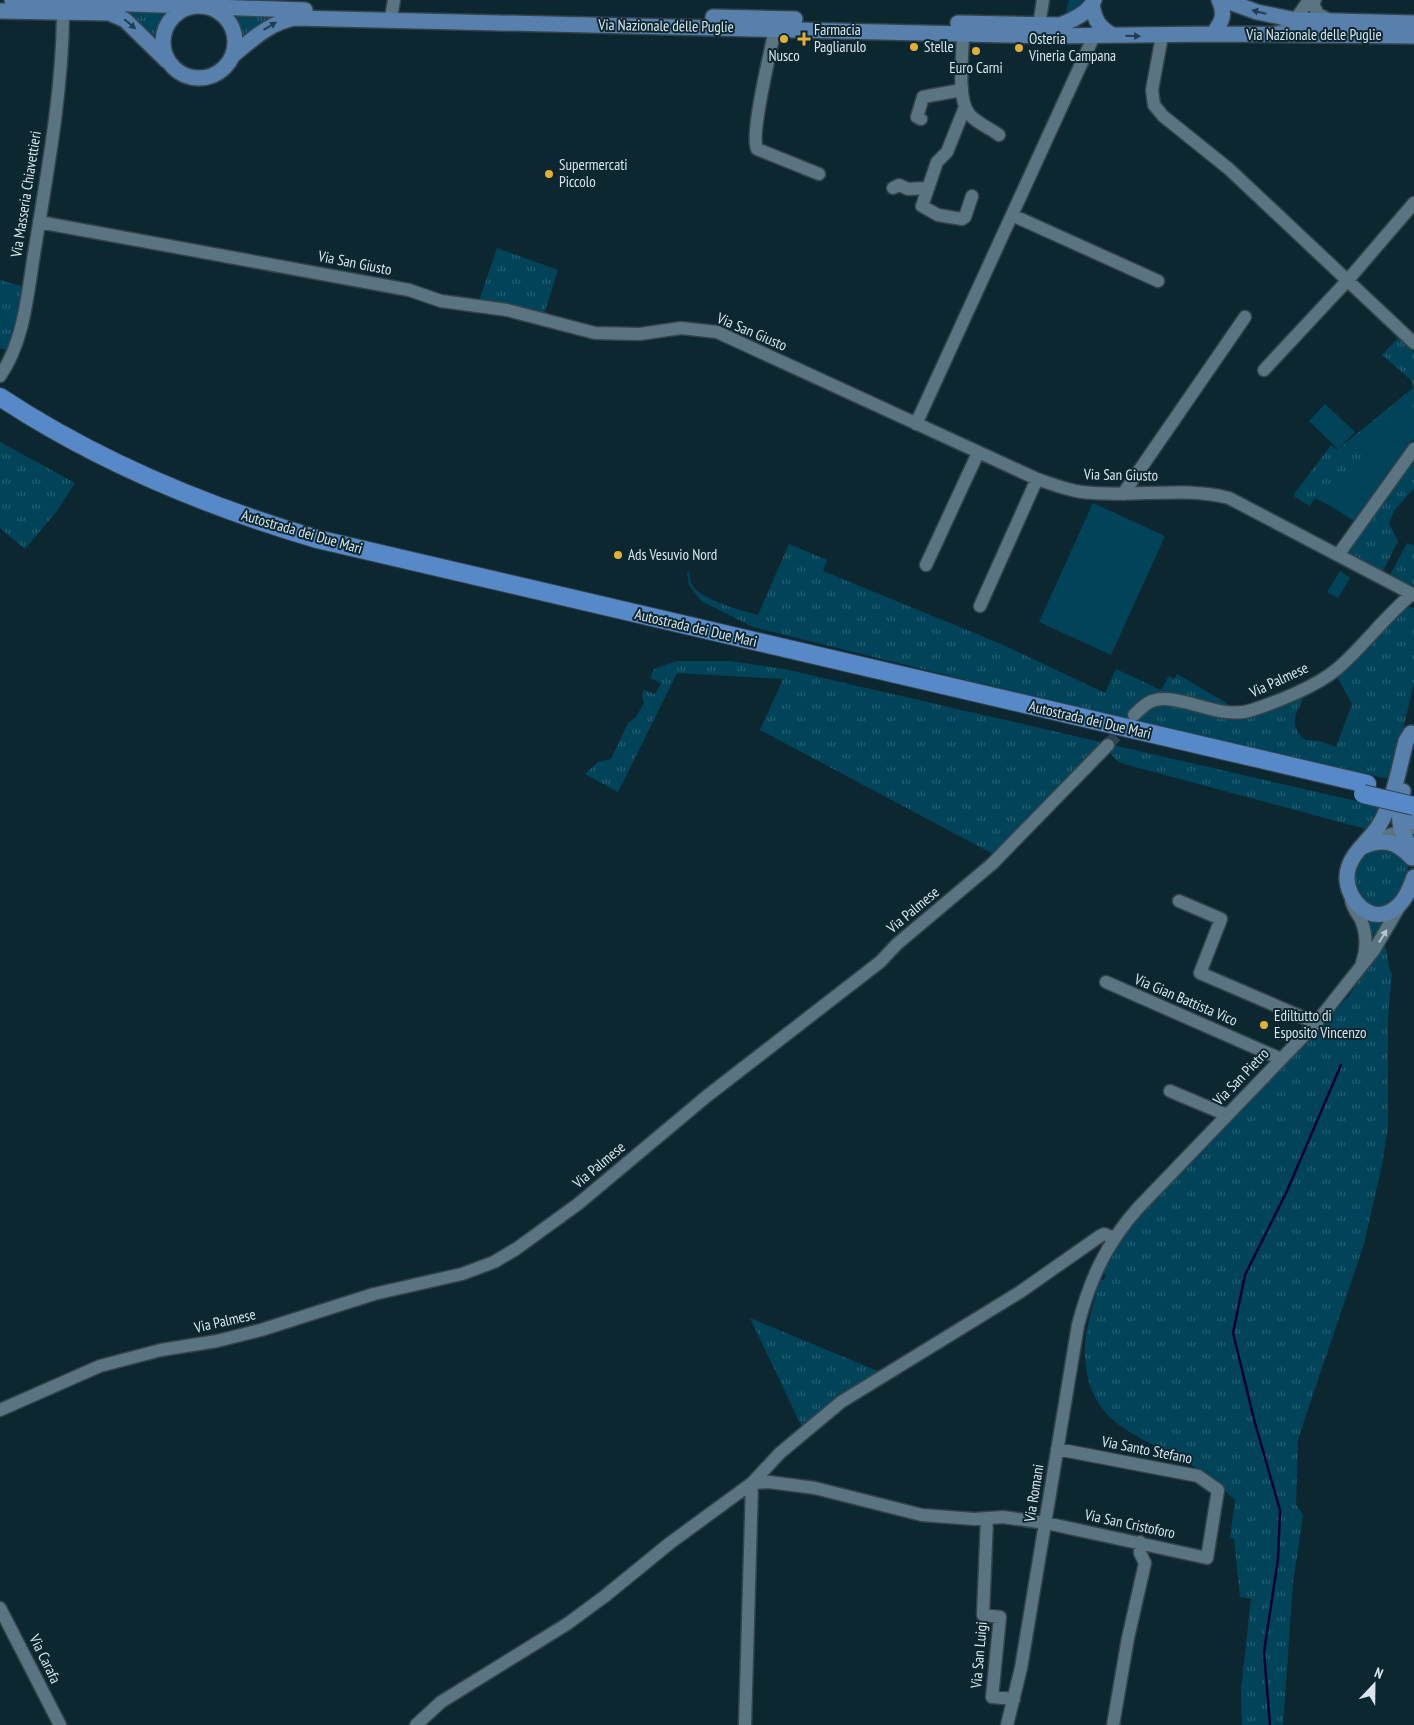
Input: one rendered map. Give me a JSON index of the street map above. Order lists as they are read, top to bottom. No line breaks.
{"streets":{"highway":["Autostrada dei Due Mari"],"main road":["Via Nazionale delle Puglie"],"street":["Via Masseria Chiavettieri","Via San Giusto","Via Palmese","Via Gian Battista Vico","Via San Pietro","Via Santo Stefano","Via Romani","Via San Cristoforo","Via San Luigi","Via Carafa"]},"crossings":[["Via Nazionale delle Puglie","Via Masseria Chiavettieri"],["Via Masseria Chiavettieri","Via San Giusto"],["Via San Giusto","Via Palmese"],["Via Gian Battista Vico","Via San Pietro"],["Via San Pietro","Via Romani"],["Via Santo Stefano","Via Romani"],["Via Santo Stefano","Via San Cristoforo"],["Via Romani","Via San Cristoforo"],["Via Romani","Via San Luigi"],["Via San Cristoforo","Via San Luigi"]],"places":{"other":["Nusco","Stelle","Osteria Vineria Campana","Euro Carni","Supermercati Piccolo","Ads Vesuvio Nord","Ediltutto di Esposito Vincenzo"],"health":["Farmacia Pagliarulo"]},"north":"top"}
